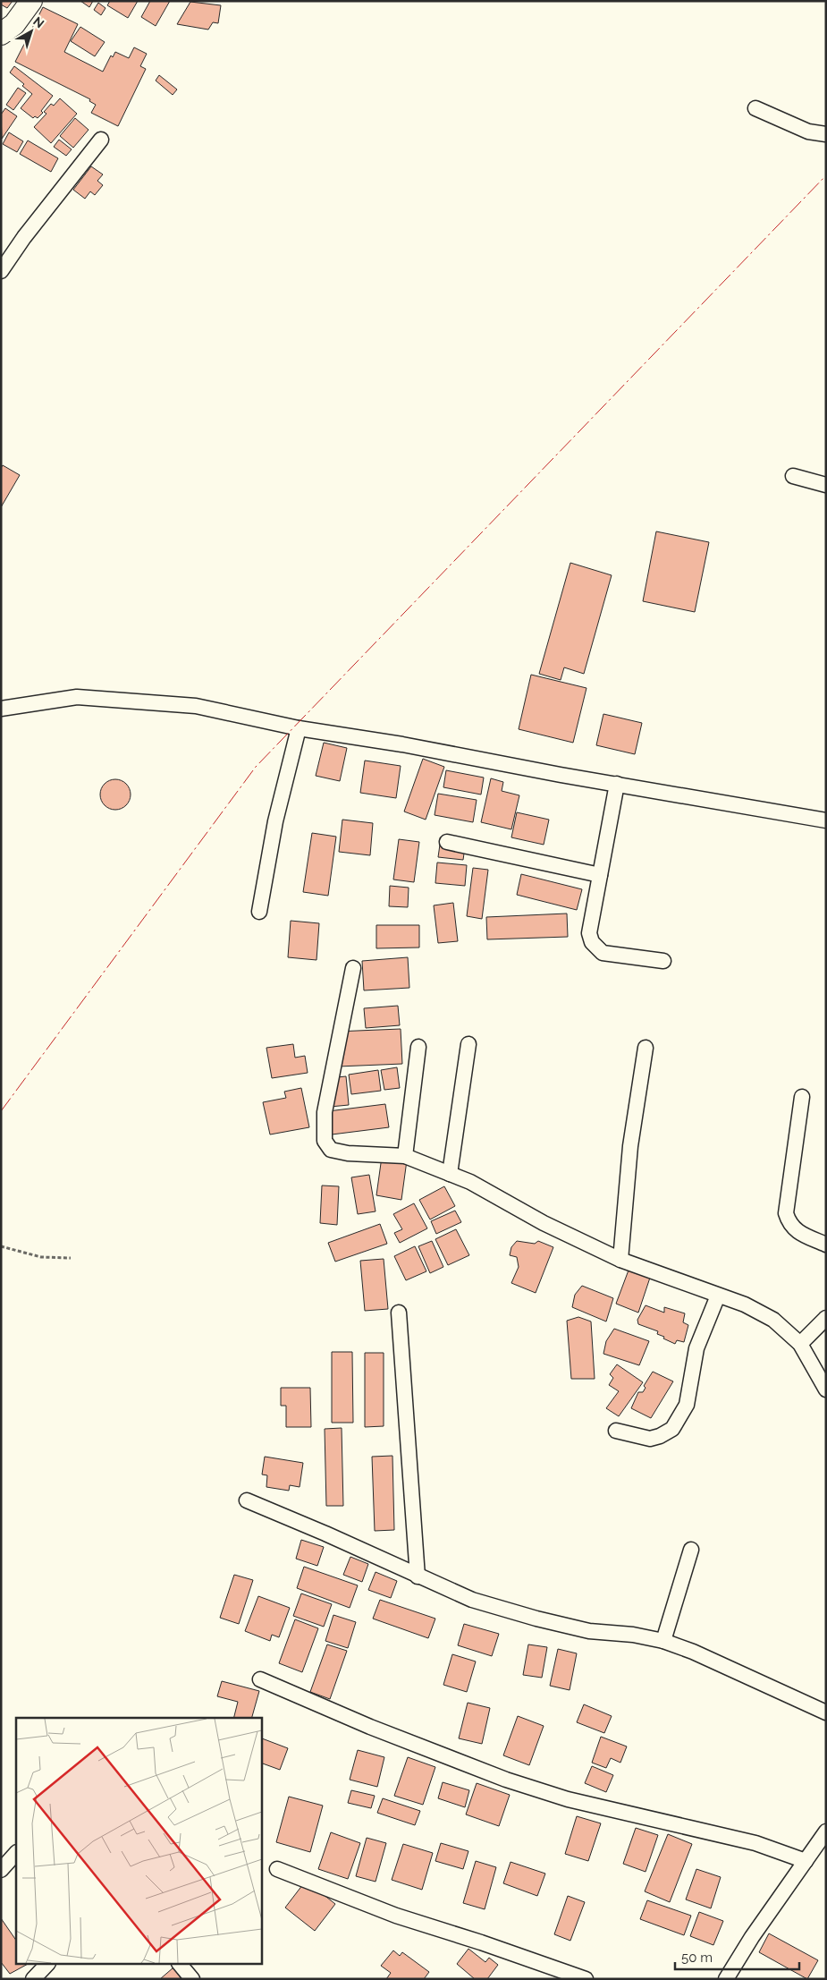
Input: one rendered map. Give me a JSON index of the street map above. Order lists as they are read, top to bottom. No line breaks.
{"scale_bar":"50 m","north":"top right"}
